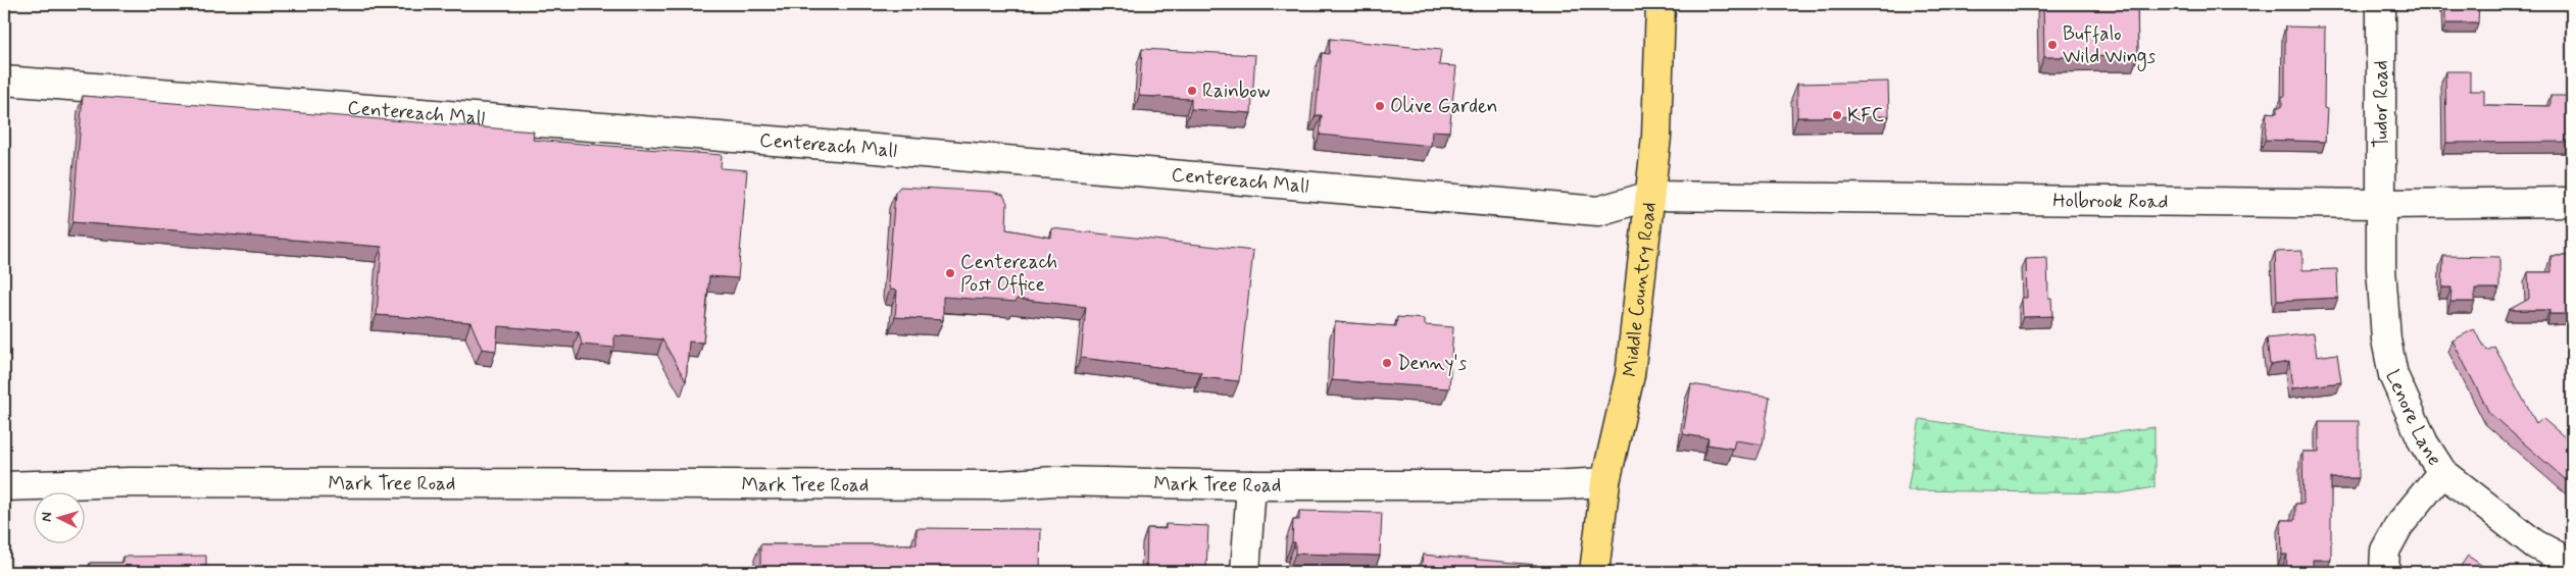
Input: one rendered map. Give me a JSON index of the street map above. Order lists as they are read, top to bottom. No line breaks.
{"streets":{"main road":["Middle Country Road"],"street":["Tudor Road","Centereach Mall","Holbrook Road","Lenore Lane","Mark Tree Road"]},"crossings":[["Tudor Road","Holbrook Road"],["Tudor Road","Lenore Lane"],["Centereach Mall","Holbrook Road"],["Centereach Mall","Middle Country Road"],["Holbrook Road","Middle Country Road"],["Holbrook Road","Lenore Lane"],["Middle Country Road","Mark Tree Road"]],"places":["Buffalo Wild Wings","Rainbow","Olive Garden","KFC","Centereach Post Office","Denny's"],"north":"left"}
